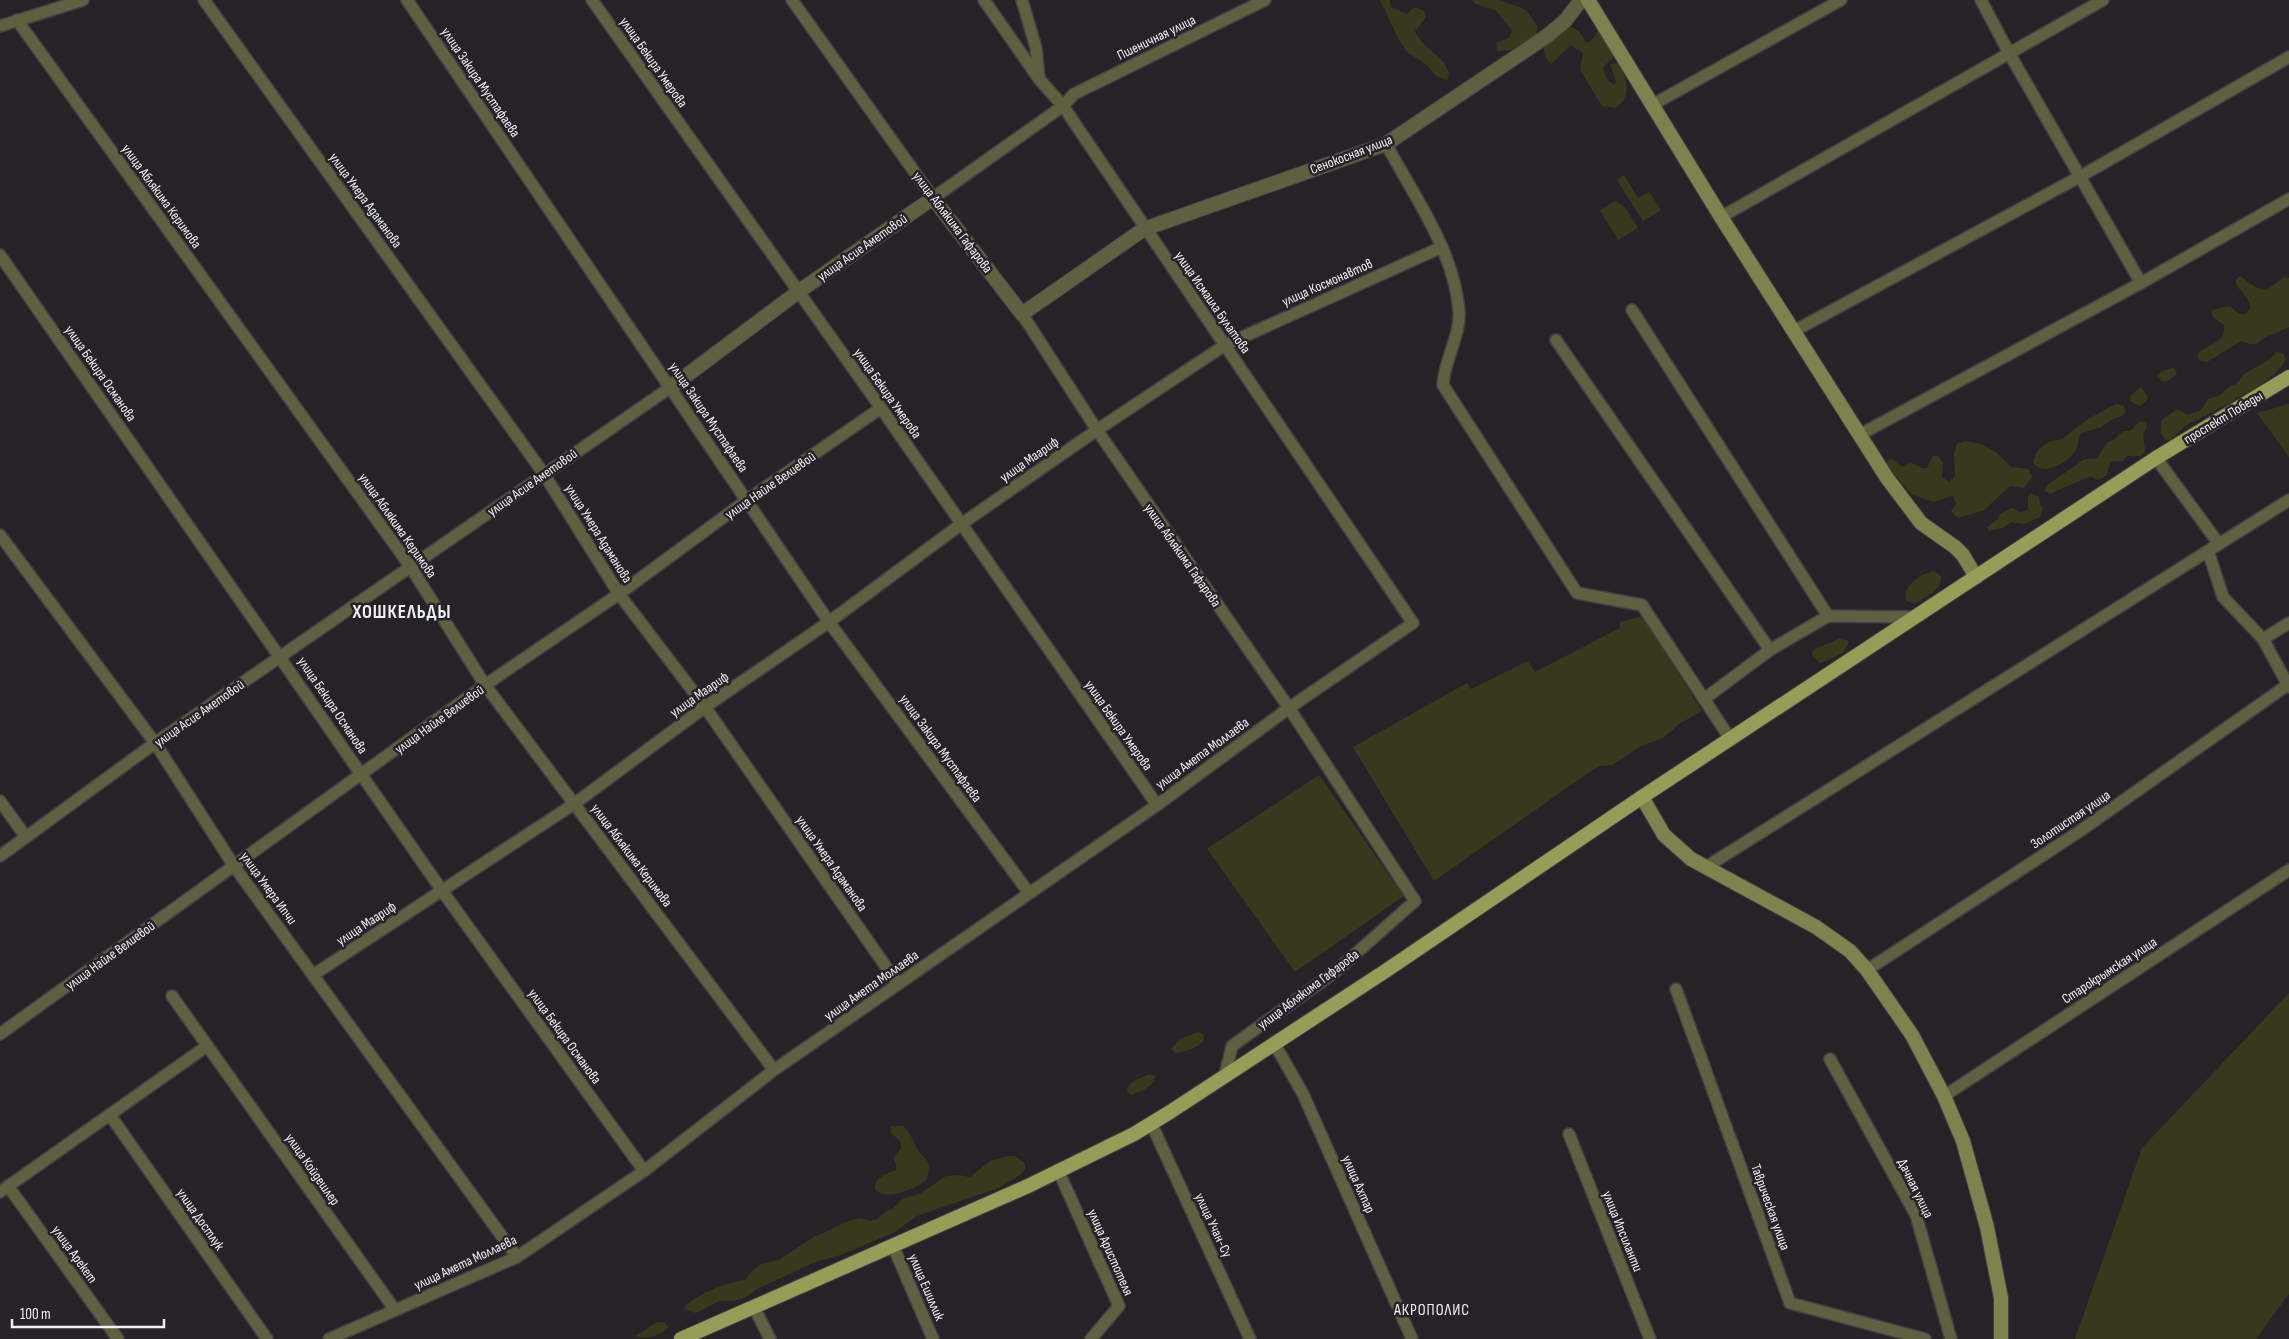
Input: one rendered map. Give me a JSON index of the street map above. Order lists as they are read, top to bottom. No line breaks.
{"streets":{"main road":["проспект Победы"],"street":["Пшеничная улица","улица Бекира Умерова","улица Закира Мустафаева","Сенокосная улица","улица Аблякима Керимова","улица Умера Адаманова","улица Аблякима Гафарова","улица Асие Аметовой","улица Космонавтов","улица Исмаила Булатова","улица Бекира Османова","улица Маариф","улица Найле Велиевой","улица Амета Моллаева","Золотистая улица","улица Умера Ипчи","Старокрымская улица","улица Койдешлер","улица Ахтар","Дачная улица","Таврическая улица","улица Достлук","улица Учан-Су","улица Ипсиланти","улица Аристотеля","улица Арекет","улица Ешиллик"]},"crossings":[["Пшеничная улица","улица Асие Аметовой"],["Пшеничная улица","улица Исмаила Булатова"],["улица Бекира Умерова","улица Асие Аметовой"],["улица Бекира Умерова","улица Маариф"],["улица Бекира Умерова","улица Найле Велиевой"],["улица Бекира Умерова","улица Амета Моллаева"],["улица Закира Мустафаева","улица Асие Аметовой"],["улица Закира Мустафаева","улица Маариф"],["улица Закира Мустафаева","улица Найле Велиевой"],["улица Закира Мустафаева","улица Амета Моллаева"],["Сенокосная улица","улица Исмаила Булатова"],["улица Аблякима Керимова","улица Асие Аметовой"],["улица Аблякима Керимова","улица Маариф"],["улица Аблякима Керимова","улица Найле Велиевой"],["улица Аблякима Керимова","улица Амета Моллаева"],["улица Умера Адаманова","улица Асие Аметовой"],["улица Умера Адаманова","улица Маариф"],["улица Умера Адаманова","улица Найле Велиевой"],["улица Умера Адаманова","улица Амета Моллаева"],["улица Аблякима Гафарова","улица Асие Аметовой"],["улица Аблякима Гафарова","улица Космонавтов"],["улица Аблякима Гафарова","проспект Победы"],["улица Аблякима Гафарова","улица Маариф"],["улица Аблякима Гафарова","улица Амета Моллаева"],["улица Асие Аметовой","улица Исмаила Булатова"],["улица Асие Аметовой","улица Бекира Османова"],["улица Асие Аметовой","улица Умера Ипчи"],["улица Космонавтов","улица Исмаила Булатова"],["улица Космонавтов","улица Маариф"],["улица Исмаила Булатова","улица Амета Моллаева"],["улица Бекира Османова","улица Маариф"],["улица Бекира Османова","улица Найле Велиевой"],["улица Бекира Османова","улица Амета Моллаева"],["проспект Победы","улица Ахтар"],["проспект Победы","улица Учан-Су"],["проспект Победы","улица Аристотеля"],["проспект Победы","улица Ешиллик"],["улица Маариф","улица Умера Ипчи"],["улица Найле Велиевой","улица Умера Ипчи"],["улица Амета Моллаева","улица Умера Ипчи"],["улица Амета Моллаева","улица Койдешлер"]],"districts":["ХОШКЕЛЬДЫ","АКРОПОЛИС"],"scale_bar":"100 m"}
